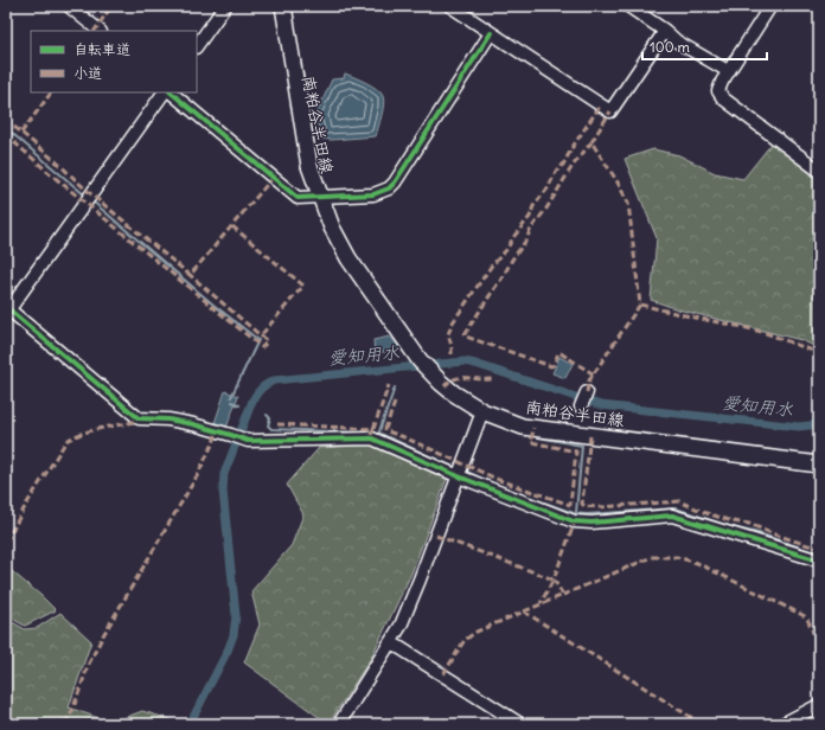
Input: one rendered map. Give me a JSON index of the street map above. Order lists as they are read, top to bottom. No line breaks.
{"streets":{"main road":["南粕谷半田線"]},"water":["愛知用水"],"legend":["自転車道","小道"],"scale_bar":"100 m"}
